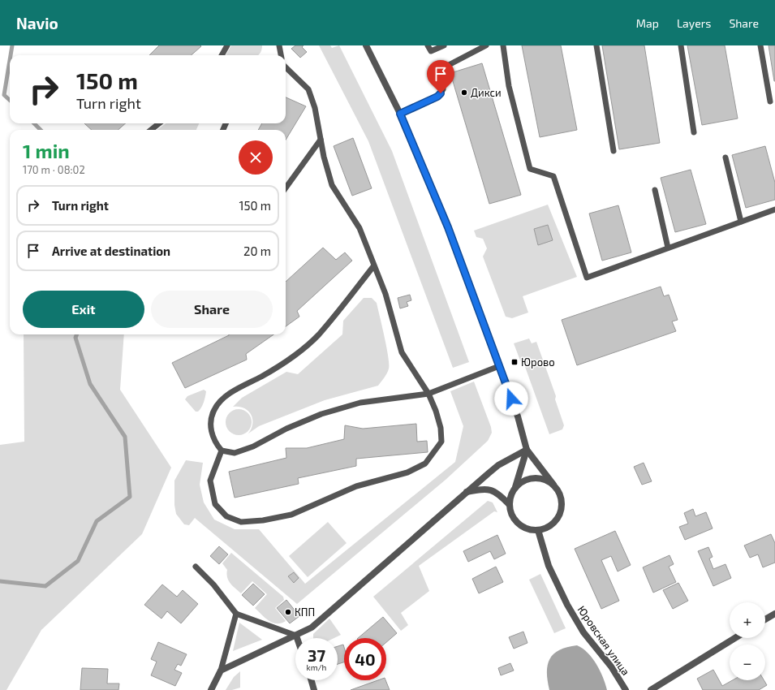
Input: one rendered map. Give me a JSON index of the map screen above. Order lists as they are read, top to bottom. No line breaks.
{"streets":{"street":["Юровская улица"]},"places":{"other":["Дикси","КПП"],"transit":["Юрово"]},"page":{"header":"Navio","nav":["Map","Layers","Share"],"turn":["150 m","Turn right"],"heading":["1 min","170 m · 08:02"],"list":[{"name":"Turn right","value":"150 m"},{"name":"Arrive at destination","value":"20 m"}],"buttons":["Exit","Share"],"map_buttons":["+","−"],"speed":"37 km/h","limit":"40"}}
